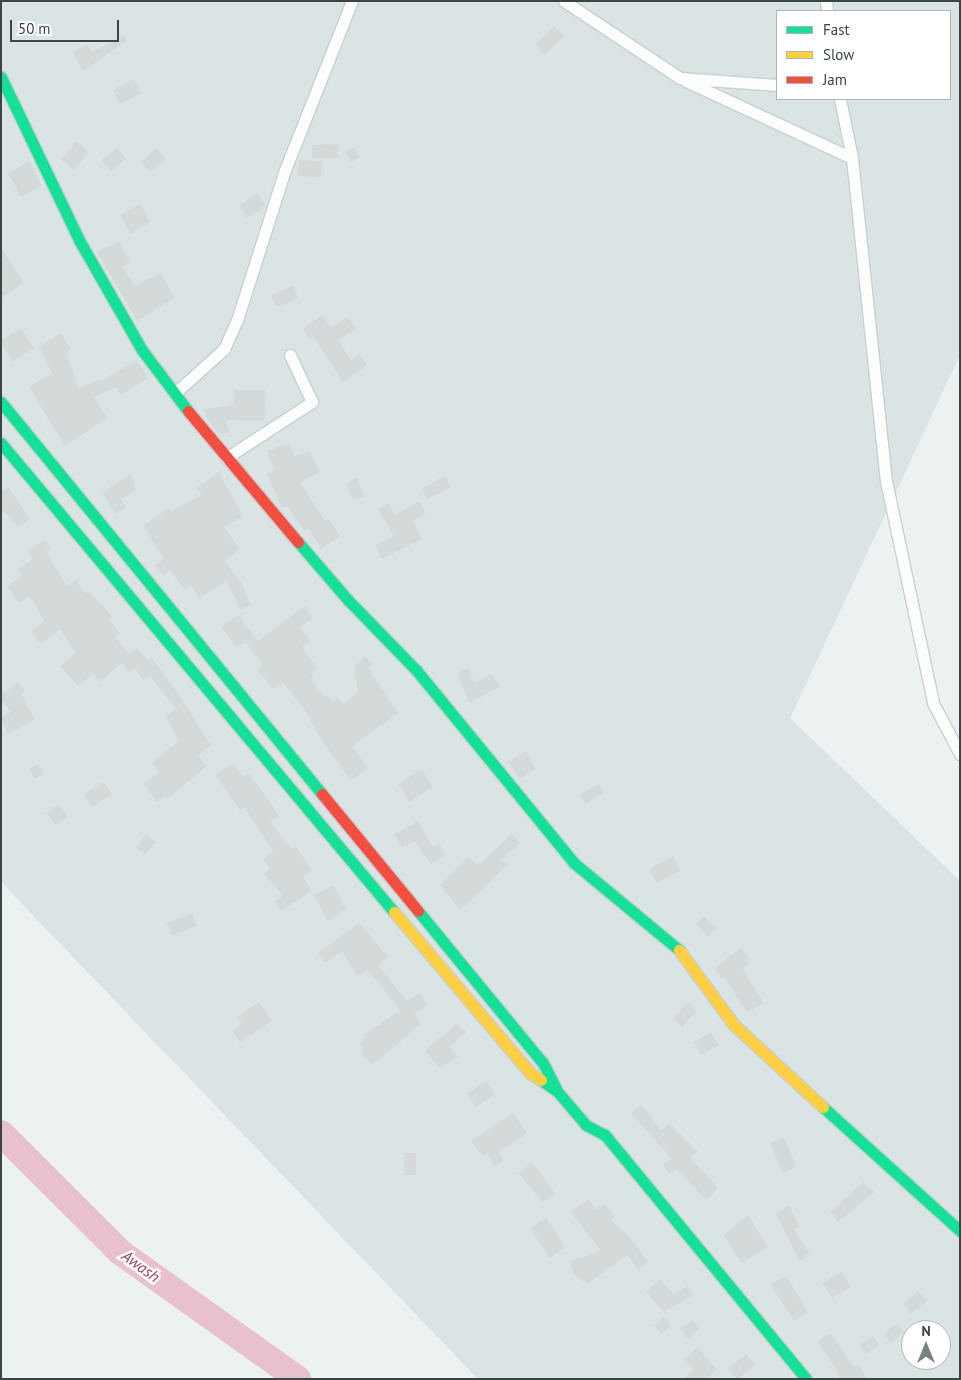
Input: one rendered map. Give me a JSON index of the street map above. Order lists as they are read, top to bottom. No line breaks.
{"water":["Awash"],"legend":["Fast","Slow","Jam"],"scale_bar":"50 m","north":"top"}
